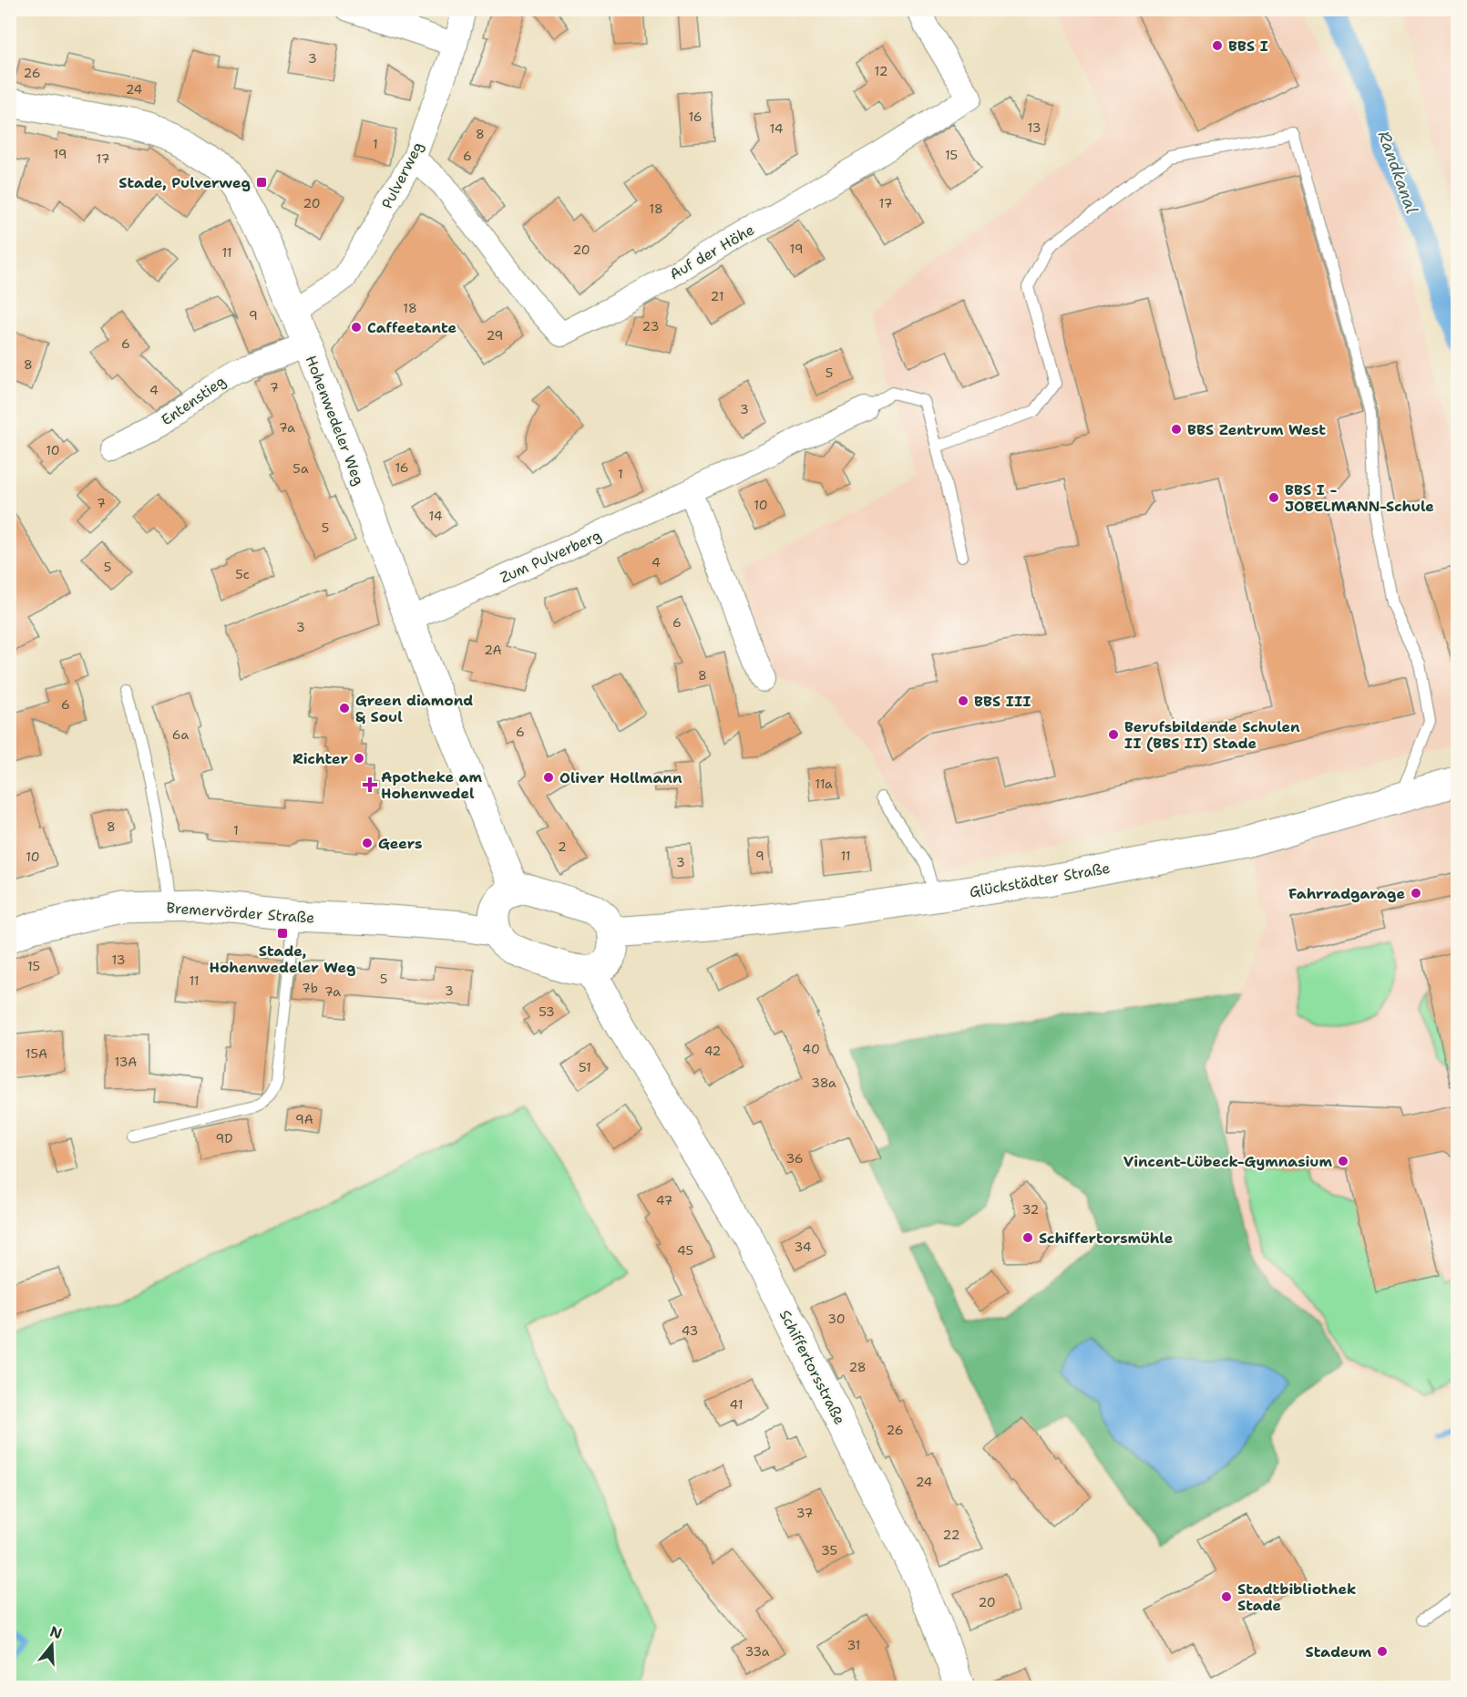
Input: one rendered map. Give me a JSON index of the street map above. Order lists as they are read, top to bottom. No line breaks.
{"streets":{"main road":["Glückstädter Straße","Bremervörder Straße","Schiffertorsstraße"],"street":["Pulverweg","Auf der Höhe","Entenstieg","Hohenwedeler Weg","Zum Pulverberg"]},"crossings":[["Pulverweg","Auf der Höhe"],["Pulverweg","Hohenwedeler Weg"],["Entenstieg","Hohenwedeler Weg"],["Hohenwedeler Weg","Zum Pulverberg"],["Hohenwedeler Weg","Bremervörder Straße"],["Glückstädter Straße","Bremervörder Straße"],["Glückstädter Straße","Schiffertorsstraße"],["Bremervörder Straße","Schiffertorsstraße"]],"water":["Randkanal"],"places":{"other":["BBS I","Caffeetante","BBS Zentrum West","BBS I - JOBELMANN-Schule","BBS III","Green diamond & Soul","Berufsbildende Schulen II (BBS II) Stade","Richter","Oliver Hollmann","Geers","Fahrradgarage","Vincent-Lübeck-Gymnasium","Schiffertorsmühle","Stadtbibliothek Stade","Stadeum"],"transit":["Stade, Pulverweg","Stade, Hohenwedeler Weg"],"health":["Apotheke am Hohenwedel"]},"house_numbers":["3","12","26","24","16","13","14","8","1","19","15","6","17","20","17","18","19","20","11","21","18","9","23","29","6","8","5","7","4","3","7a","10","16","5a","1","7","10","14","5","4","5","5c","6","3","2A","8","6","6","6a","11a","8","1","2","9","11","10","3","13","15","5","11","7b","3","7a","53","40","42","15A","13A","51","38a","9A","9D","36","47","32","34","45","30","43","28","41","26","24","37","22","35","20","31","33a"],"north":"top"}
